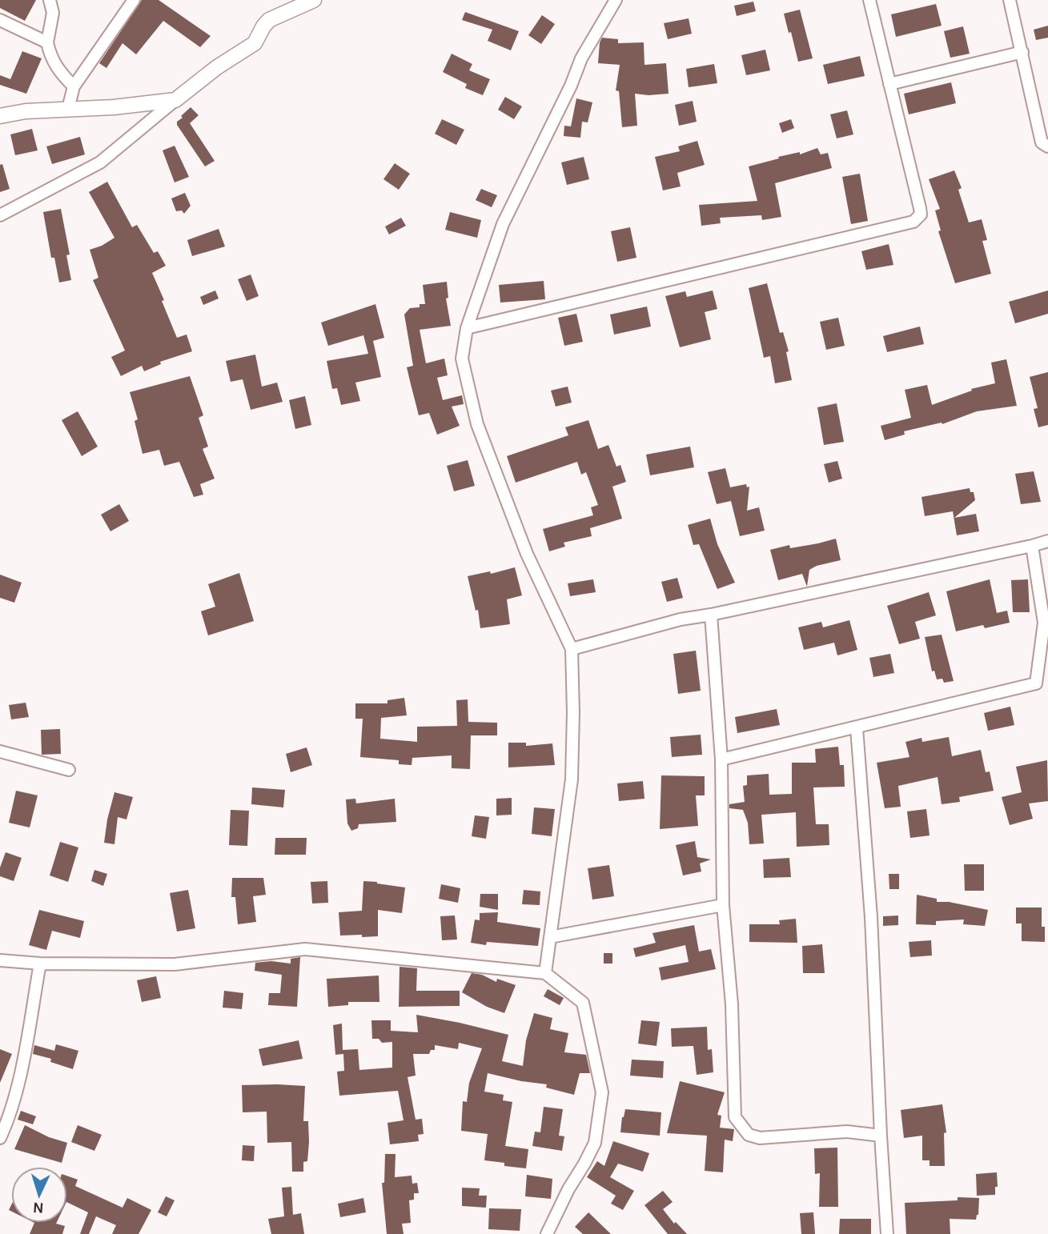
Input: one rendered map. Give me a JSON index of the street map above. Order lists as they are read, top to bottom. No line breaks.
{"north":"bottom"}
